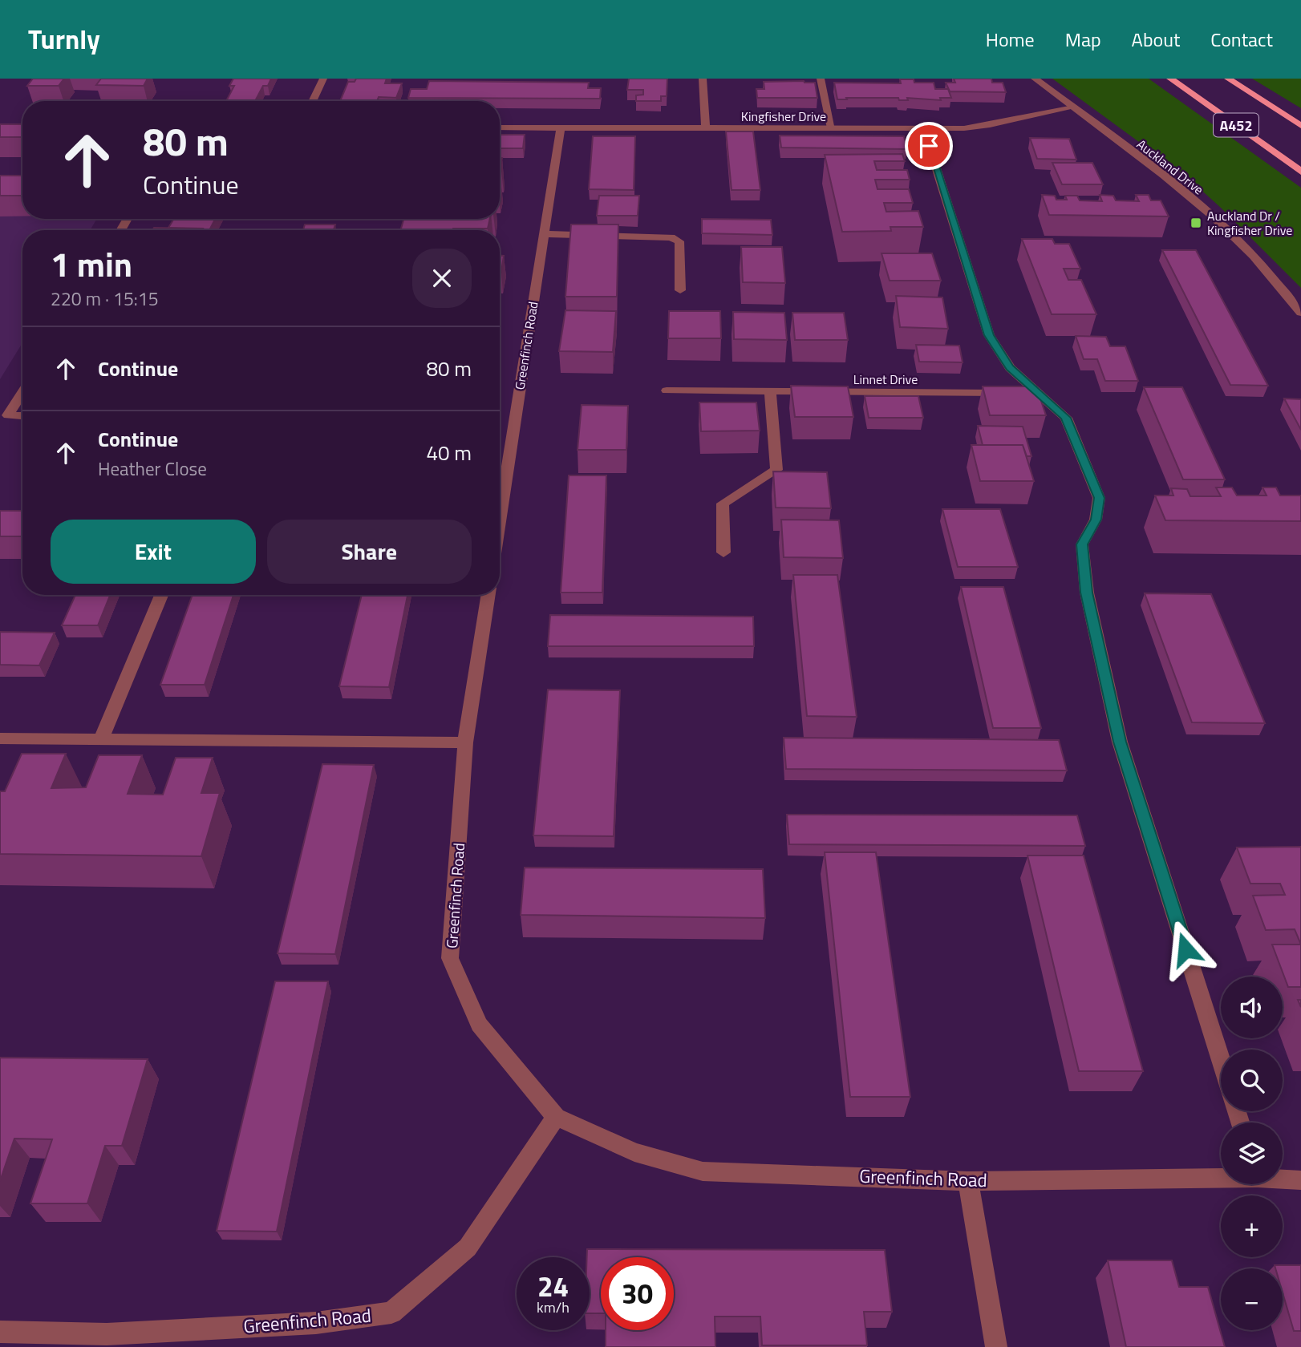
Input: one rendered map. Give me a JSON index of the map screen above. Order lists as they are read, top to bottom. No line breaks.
{"streets":{"highway":["A452"],"street":["Kingfisher Drive","Auckland Drive","Greenfinch Road","Linnet Drive"]},"crossings":[["Kingfisher Drive","Auckland Drive"],["Kingfisher Drive","Greenfinch Road"]],"places":{"transit":["Auckland Dr / Kingfisher Drive"]},"page":{"header":"Turnly","nav":["Home","Map","About","Contact"],"turn":["80 m","Continue"],"heading":["1 min","220 m · 15:15"],"list":[{"name":"Continue","value":"80 m"},{"name":"Continue","note":"Heather Close","value":"40 m"}],"buttons":["Exit","Share"],"map_buttons":["+","−"],"speed":"24 km/h","limit":"30"}}
